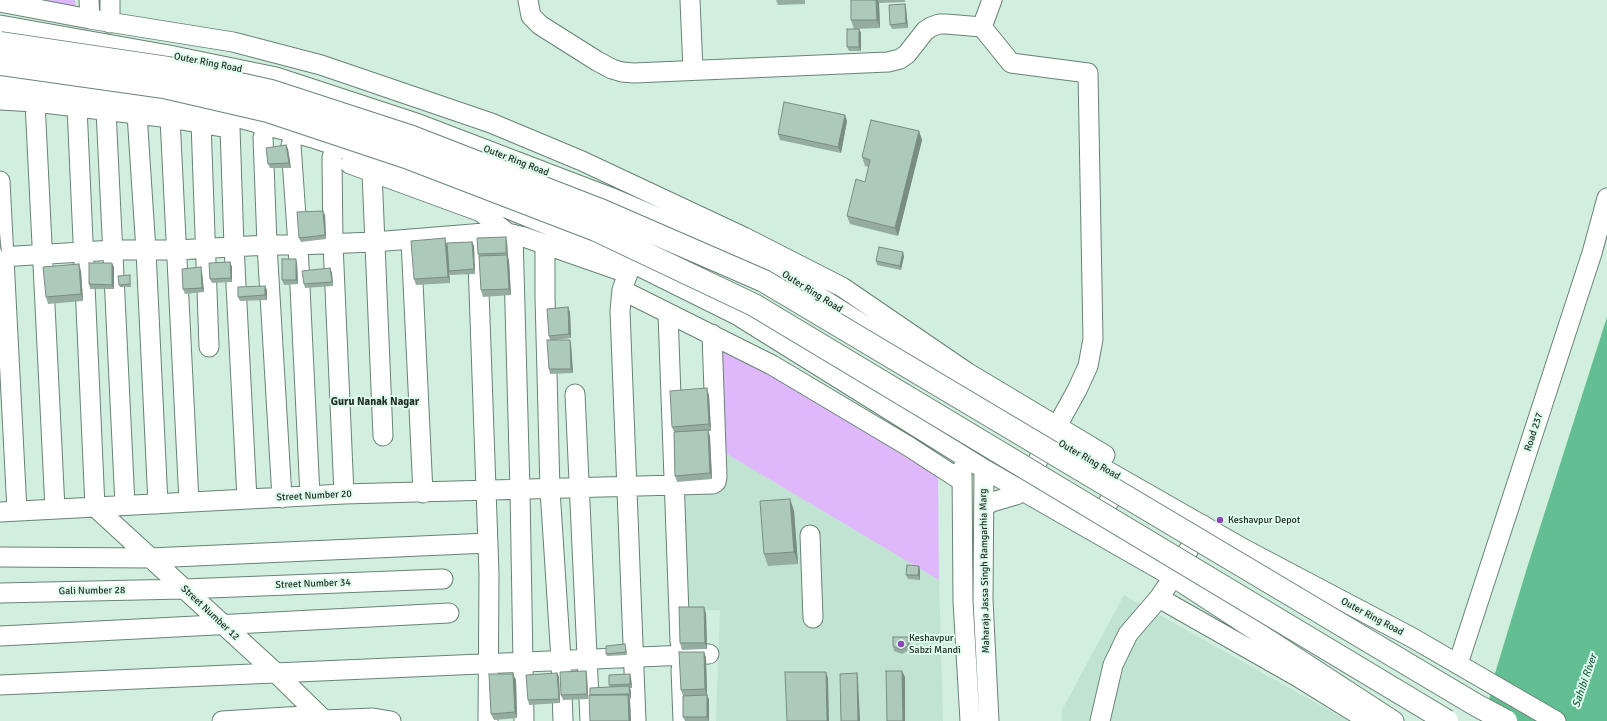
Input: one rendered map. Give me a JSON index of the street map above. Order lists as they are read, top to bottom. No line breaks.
{"streets":{"main road":["Outer Ring Road"],"street":["Road 237","Street Number 20","Maharaja Jassa Singh Ramgarhia Marg","Street Number 34","Gali Number 28","Street Number 12"]},"crossings":[["Outer Ring Road","Road 237"],["Street Number 20","Street Number 12"],["Street Number 34","Gali Number 28"],["Street Number 34","Street Number 12"],["Gali Number 28","Street Number 12"]],"districts":["Guru Nanak Nagar"],"water":["Sahibi River"],"places":["Keshavpur Depot","Keshavpur Sabzi Mandi"]}
